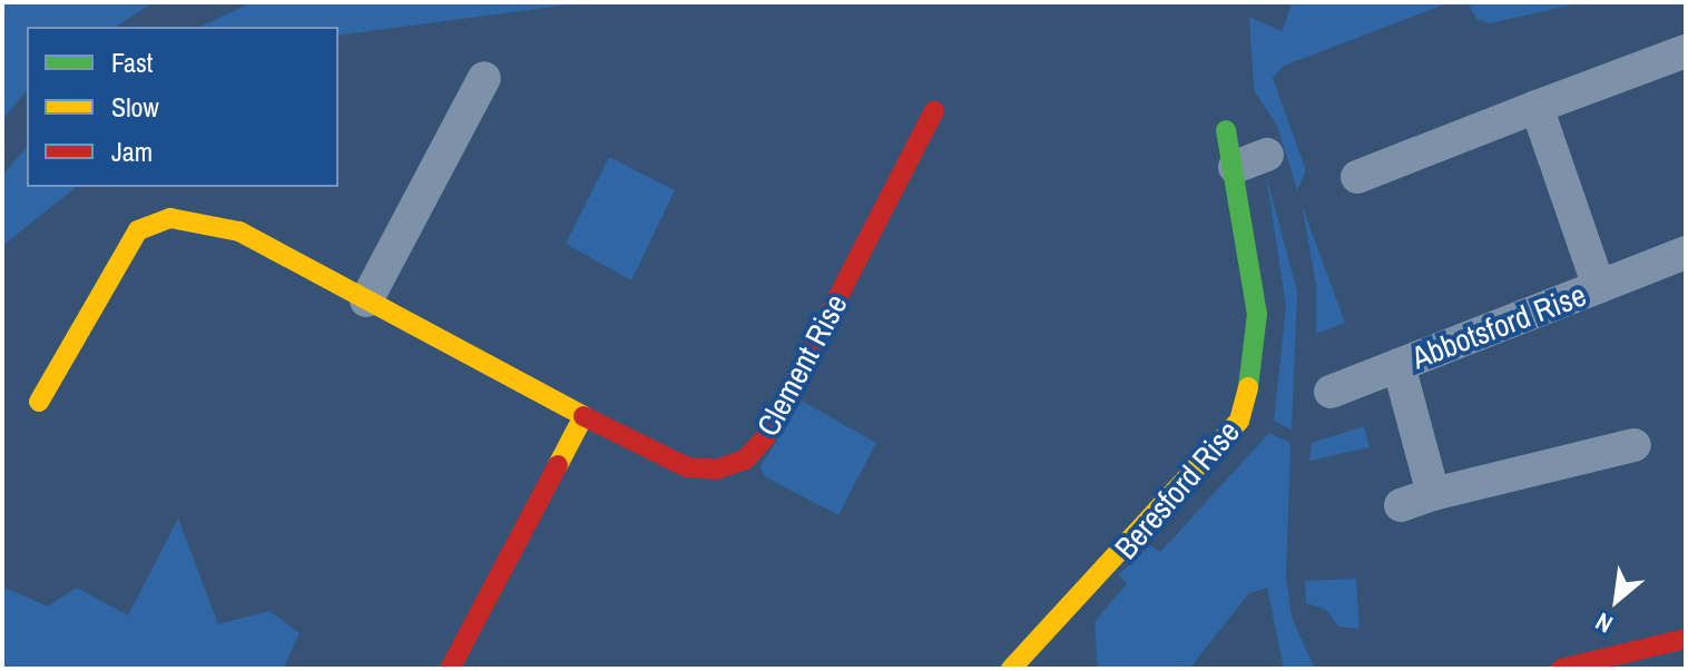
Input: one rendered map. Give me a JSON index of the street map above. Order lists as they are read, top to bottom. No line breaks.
{"streets":{"street":["Abbotsford Rise","Clement Rise","Beresford Rise"]},"legend":["Fast","Slow","Jam"],"north":"bottom left"}
